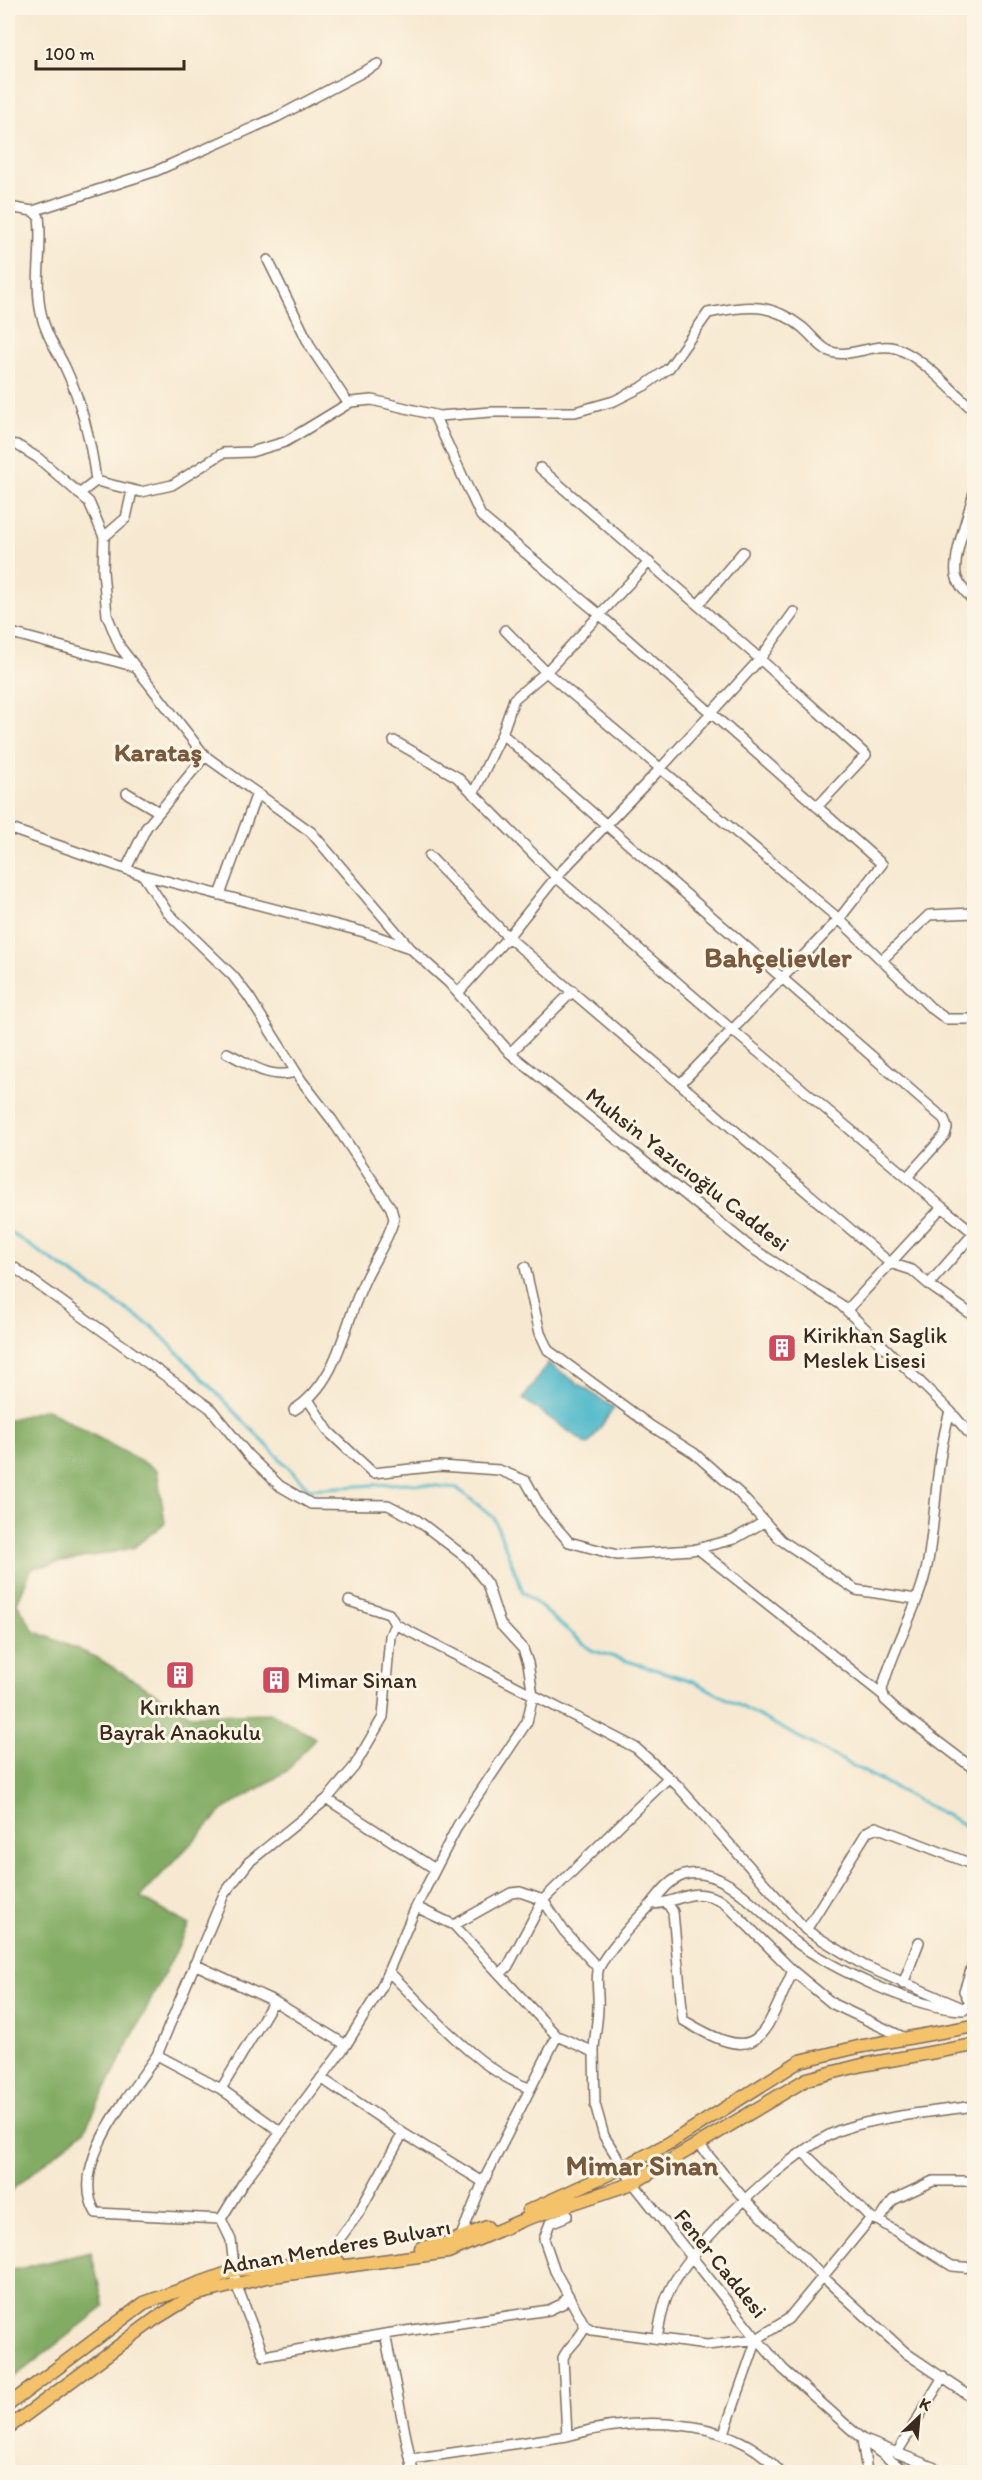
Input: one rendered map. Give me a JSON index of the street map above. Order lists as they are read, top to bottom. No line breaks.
{"streets":{"main road":["Adnan Menderes Bulvarı"],"street":["Muhsin Yazıcıoğlu Caddesi","Fener Caddesi"]},"crossings":[["Adnan Menderes Bulvarı","Fener Caddesi"]],"districts":["Karataş","Bahçelievler","Mimar Sinan"],"places":{"building":["Kirikhan Saglik Meslek Lisesi","Kırıkhan Bayrak Anaokulu","Mimar Sinan"]},"scale_bar":"100 m","north":"top right"}
